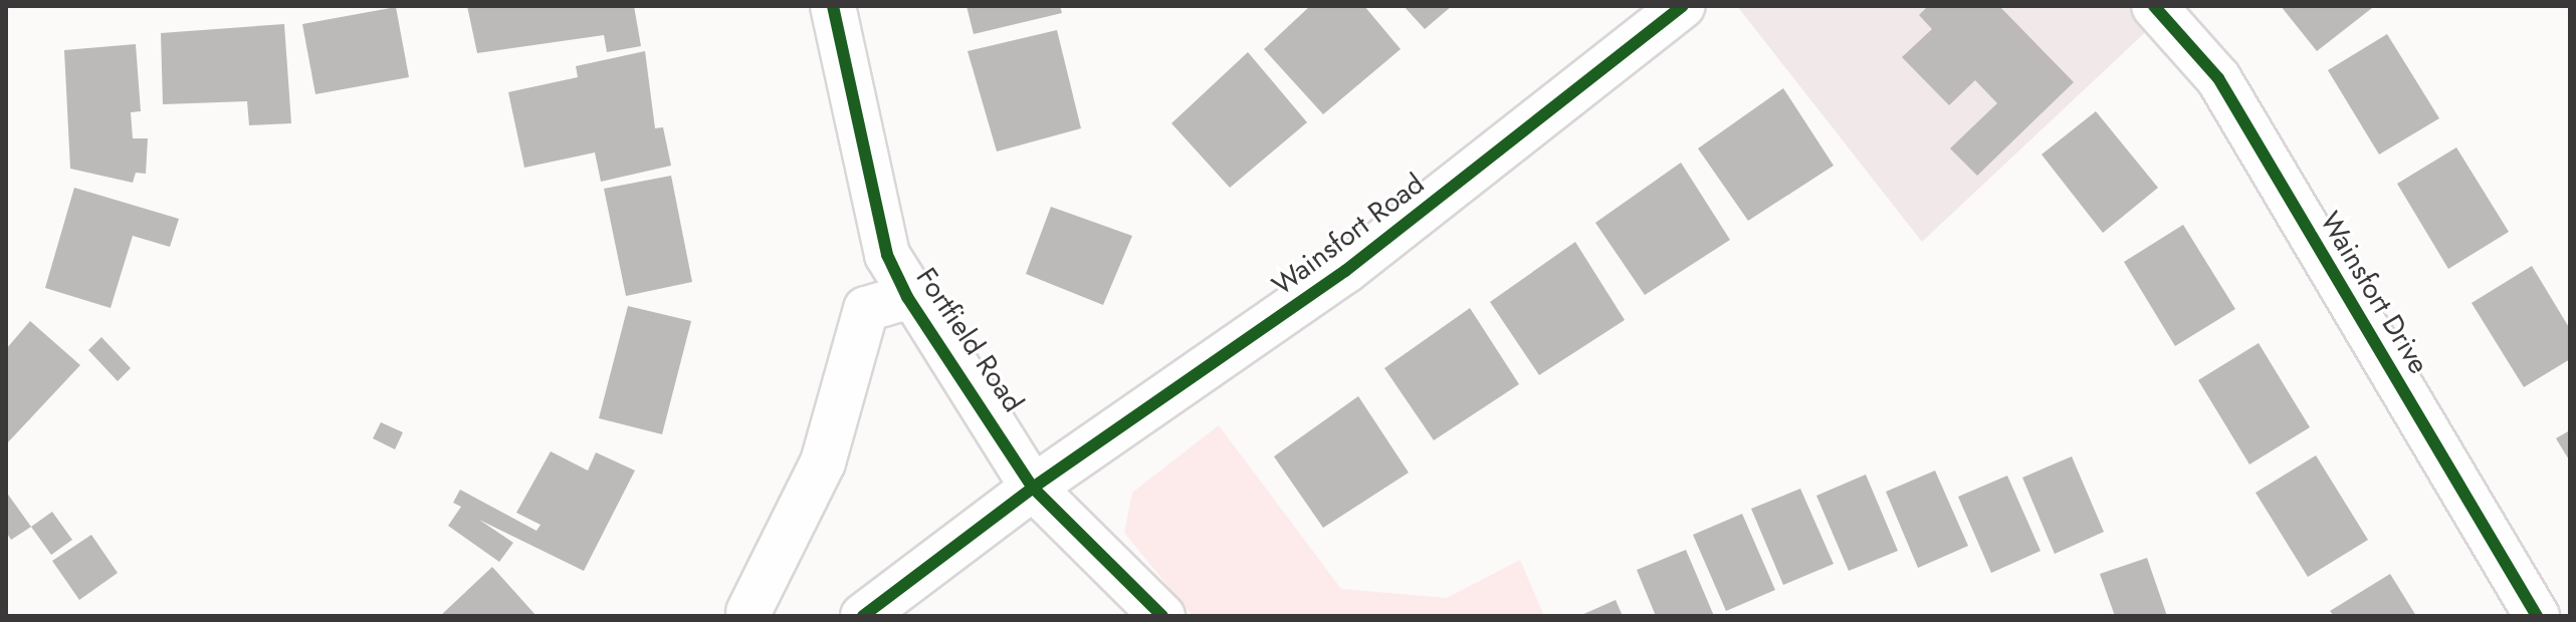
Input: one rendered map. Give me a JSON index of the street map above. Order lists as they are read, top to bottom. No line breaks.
{"streets":{"street":["Wainsfort Road","Wainsfort Drive","Fortfield Road"]},"crossings":[["Wainsfort Road","Fortfield Road"]]}
